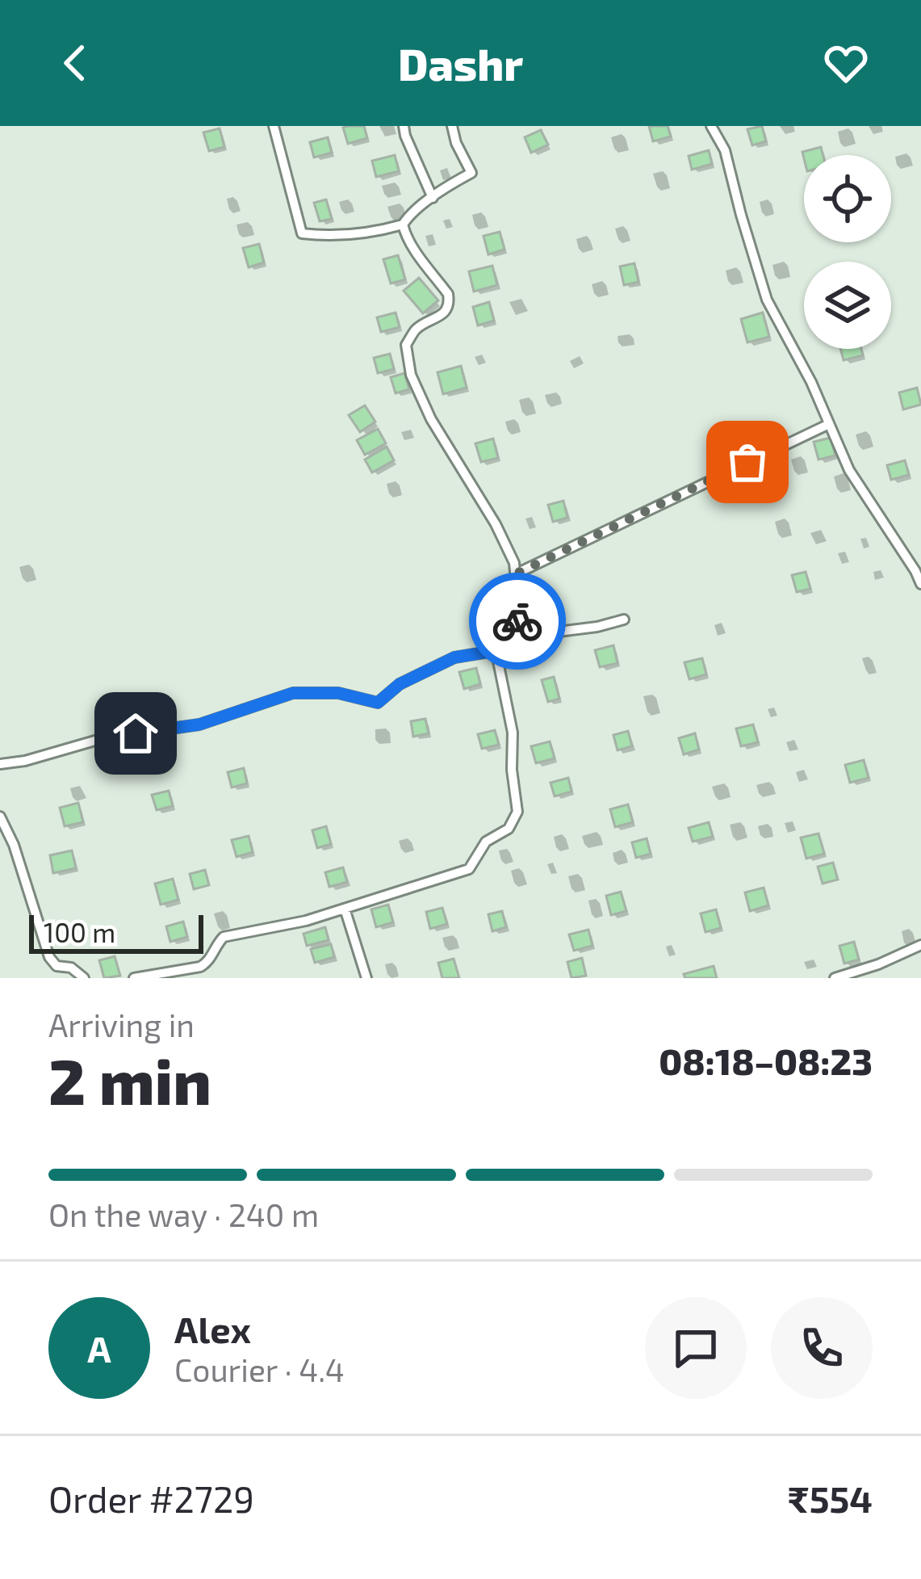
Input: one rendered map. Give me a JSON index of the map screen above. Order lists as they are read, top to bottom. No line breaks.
{"scale_bar":"100 m","page":{"header":"Dashr","scale":"100 m","heading":["2 min","Arriving in","08:18–08:23"],"panel":["Alex","Courier · 4.4","Order #2729","₹554"],"bar":"On the way · 240 m","round":"A"}}
